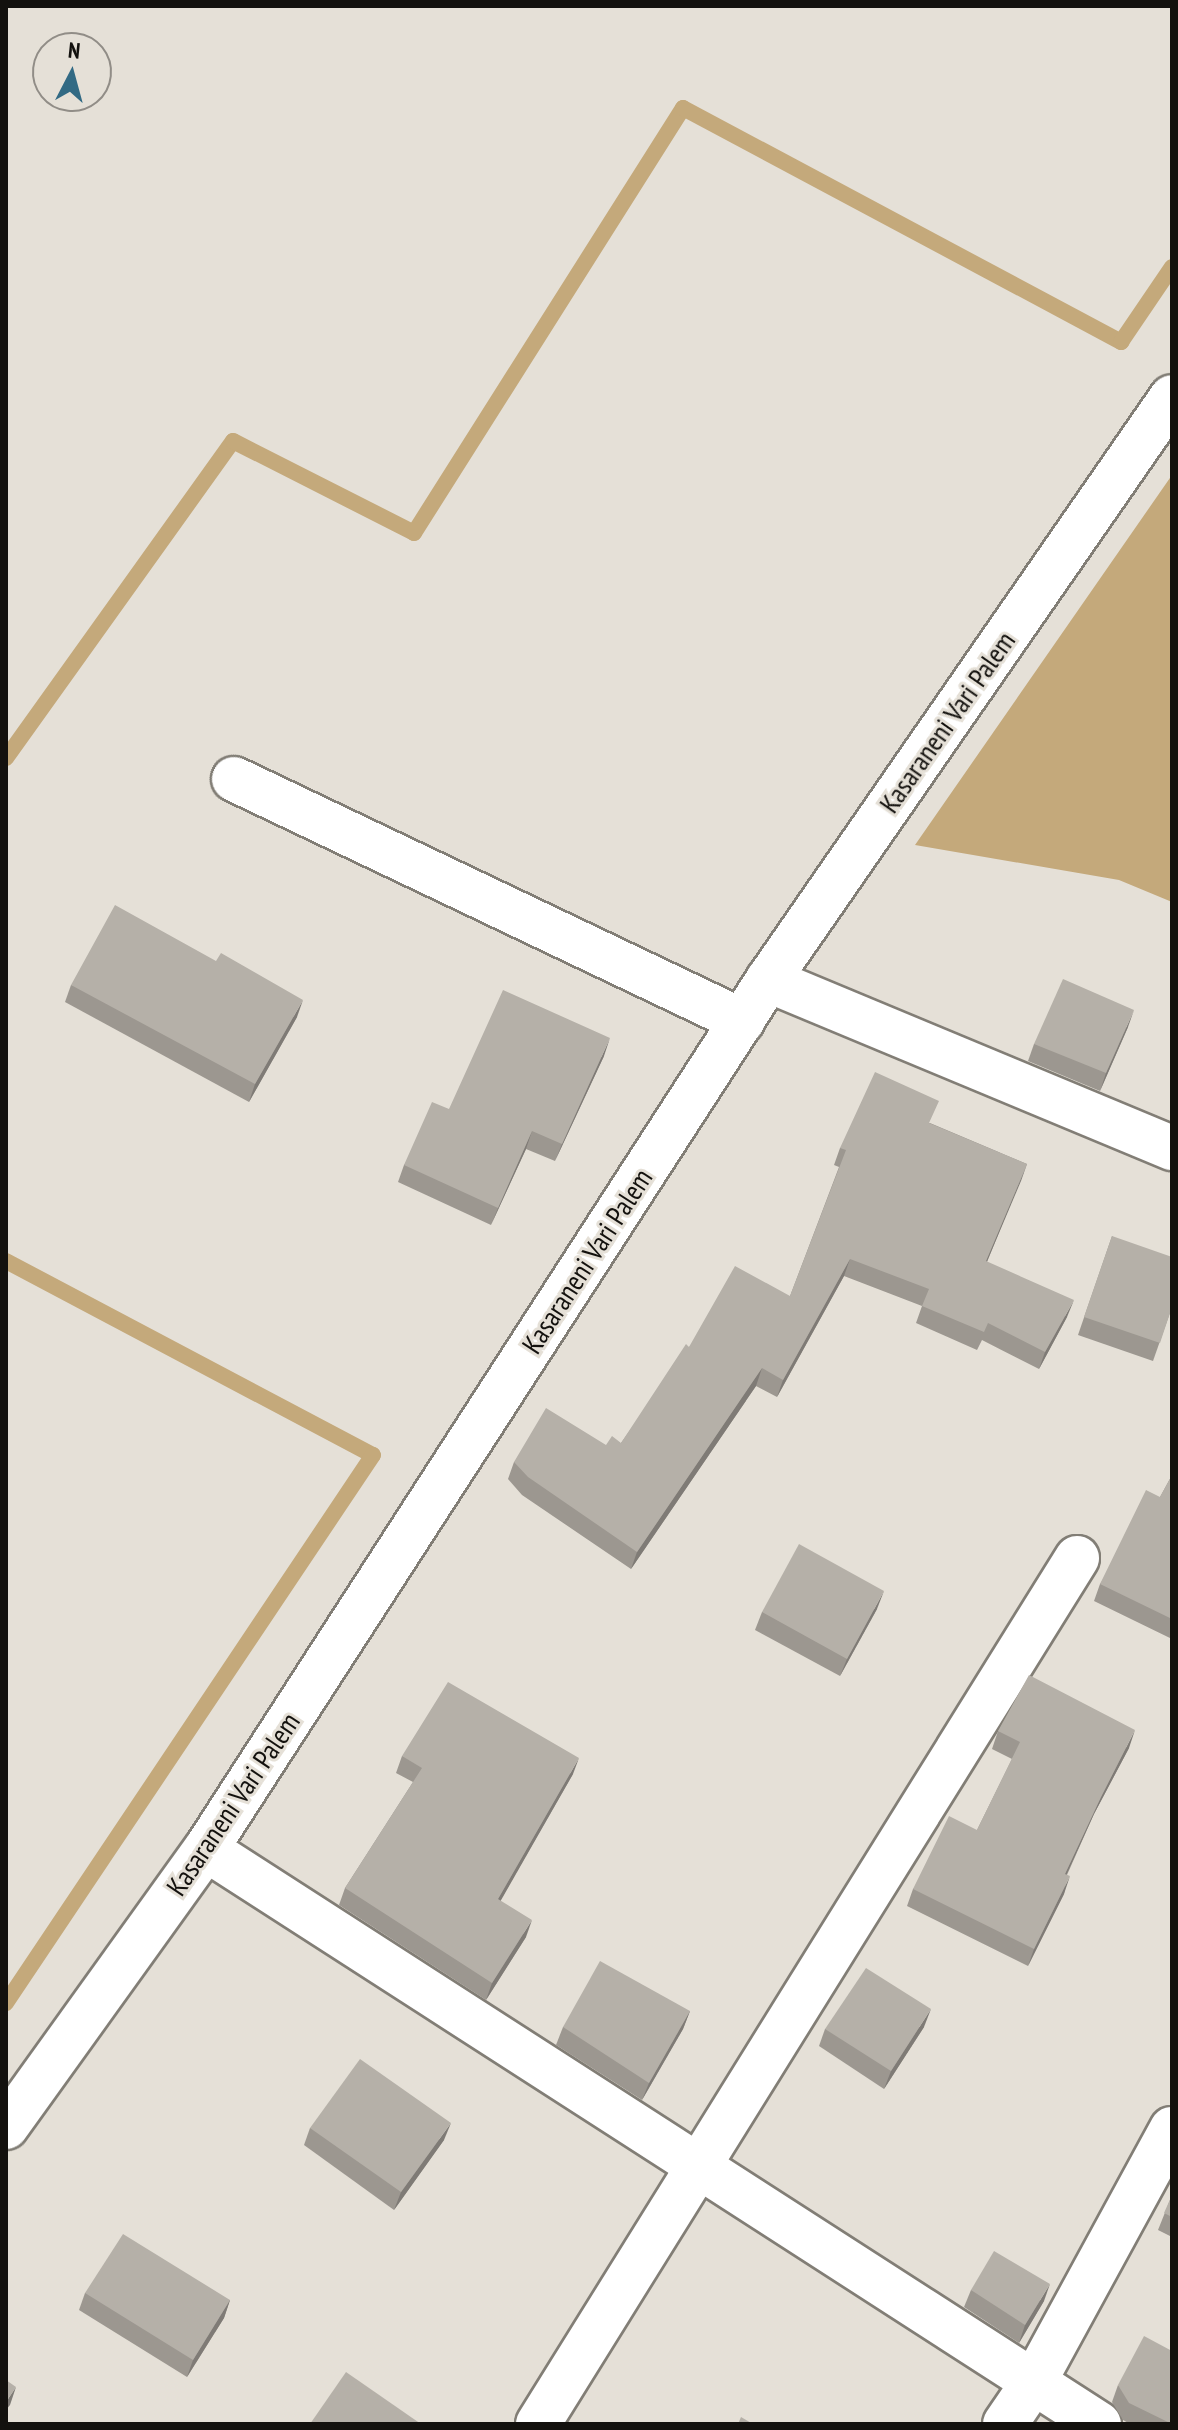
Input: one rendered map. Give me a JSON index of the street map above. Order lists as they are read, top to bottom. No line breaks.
{"streets":{"street":["Kasaraneni Vari Palem"]},"north":"top"}
